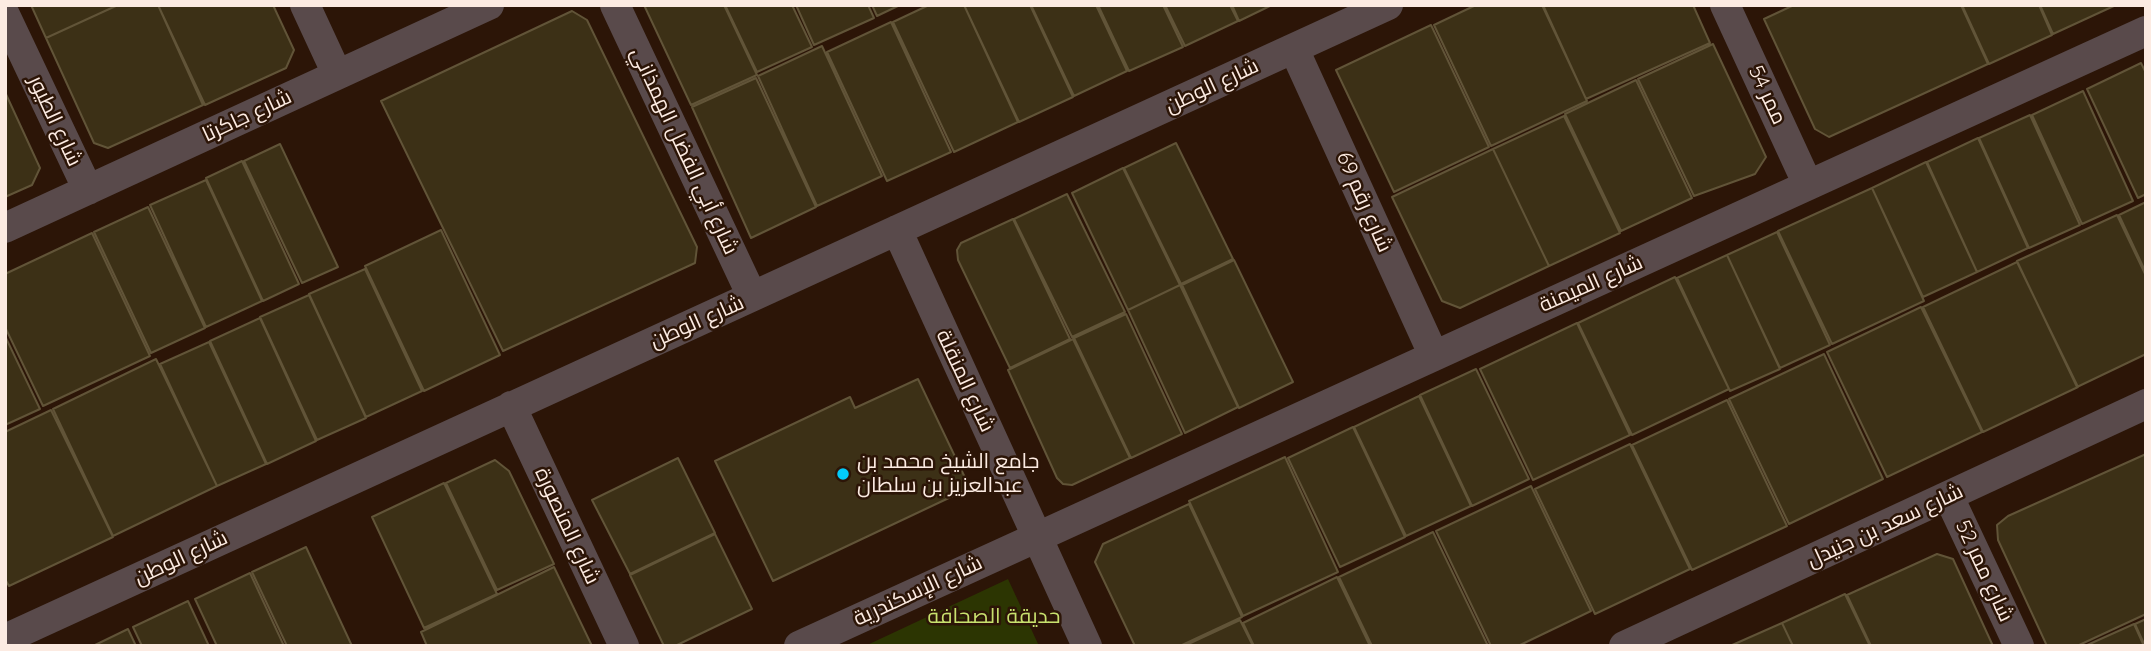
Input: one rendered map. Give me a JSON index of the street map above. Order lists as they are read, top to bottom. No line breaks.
{"streets":{"street":["شارع الوطن","ممر 54","شارع جاكرتا","شارع الطيور","شارع أبي الفضل الهمذاني","شارع رقم 69","شارع الميمنة","شارع المنقلة","شارع المنصورة","شارع سعد بن جنيدل","شارع ممر 52","شارع الإسكندرية"]},"crossings":[["شارع الوطن","شارع أبي الفضل الهمذاني"],["شارع الوطن","شارع رقم 69"],["شارع الوطن","شارع المنقلة"],["شارع الوطن","شارع المنصورة"],["ممر 54","شارع الميمنة"],["شارع جاكرتا","شارع الطيور"],["شارع رقم 69","شارع الميمنة"],["شارع الميمنة","شارع المنقلة"],["شارع الميمنة","شارع الإسكندرية"],["شارع المنقلة","شارع الإسكندرية"],["شارع سعد بن جنيدل","شارع ممر 52"]],"parks":["حديقة الصحافة"],"places":["جامع الشيخ محمد بن عبدالعزيز بن سلطان"]}
